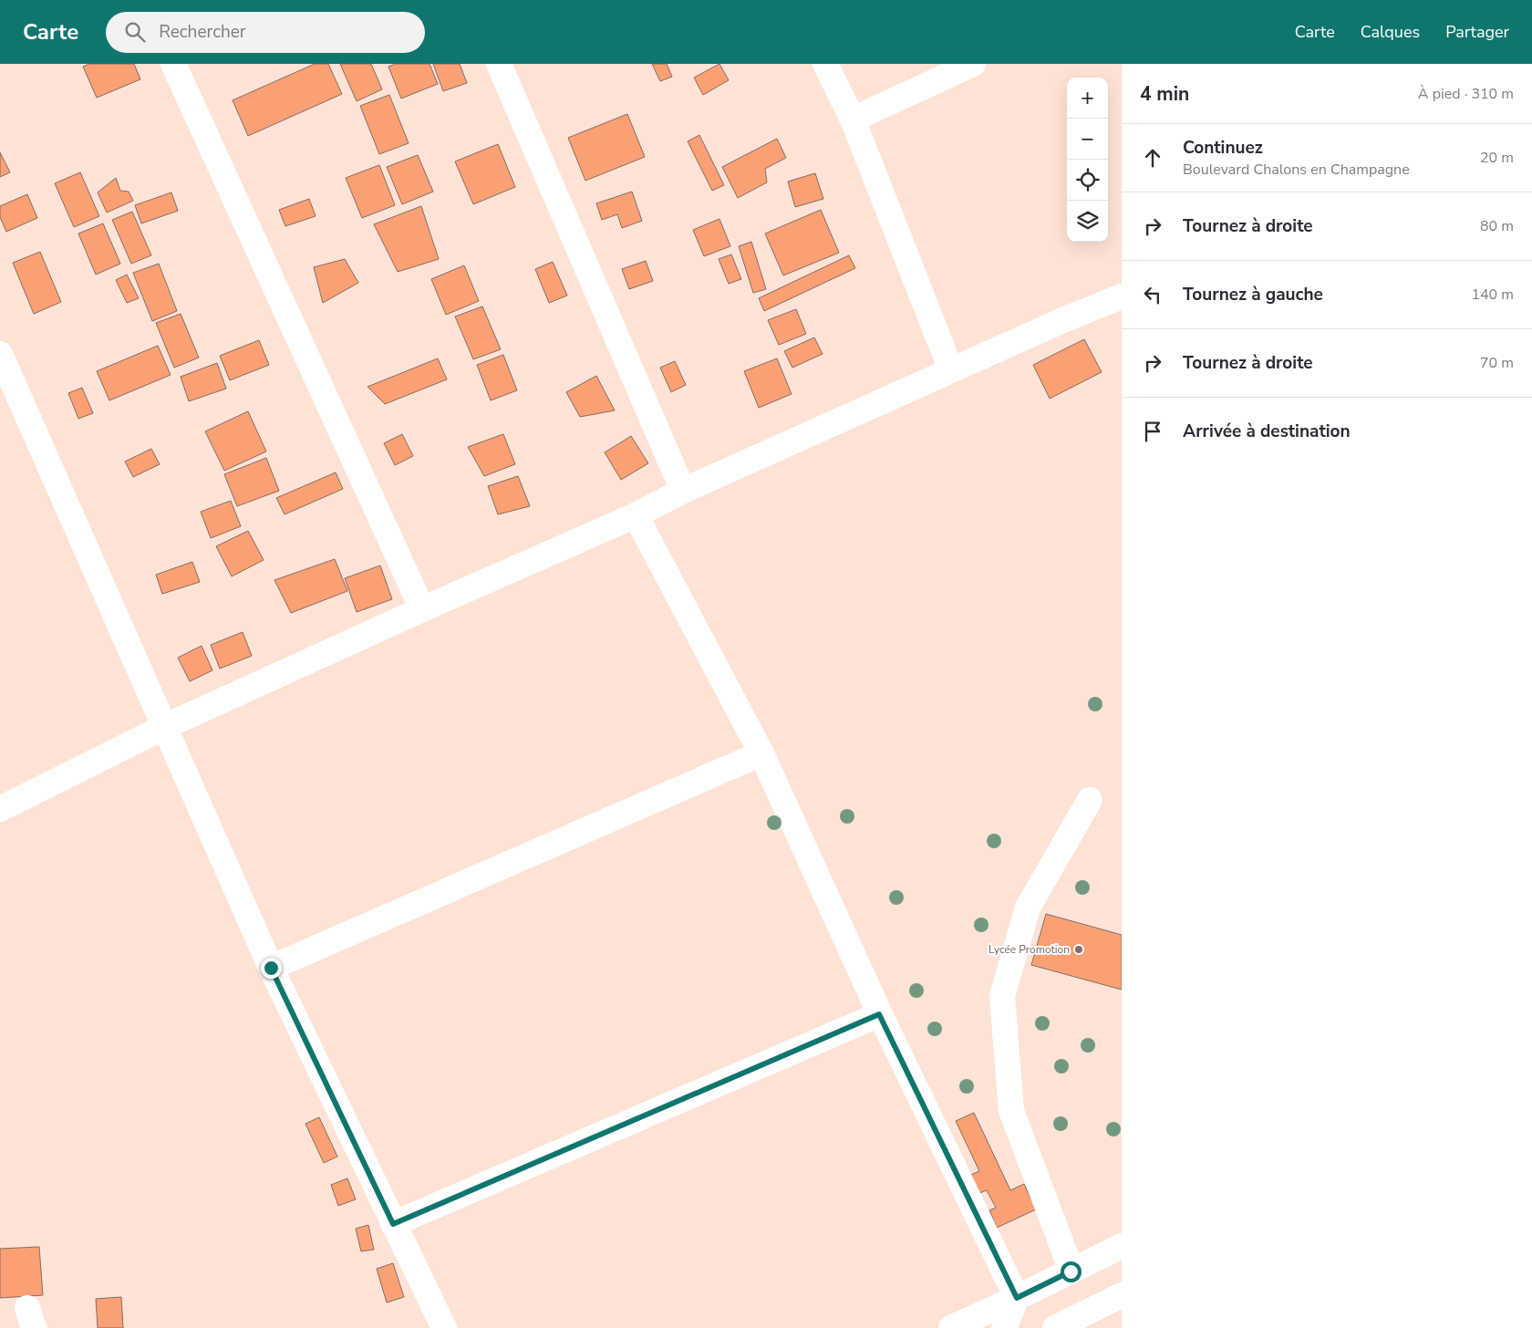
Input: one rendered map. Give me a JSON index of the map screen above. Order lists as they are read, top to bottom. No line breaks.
{"places":["Lycée Promotion"],"page":{"header":"Carte","search":"Rechercher","nav":["Carte","Calques","Partager"],"heading":["4 min","À pied · 310 m"],"map_buttons":["+","−"],"list":[["Continuez","Boulevard Chalons en Champagne","20 m"],["Tournez à droite","80 m"],["Tournez à gauche","140 m"],["Tournez à droite","70 m"],"Arrivée à destination"]}}
